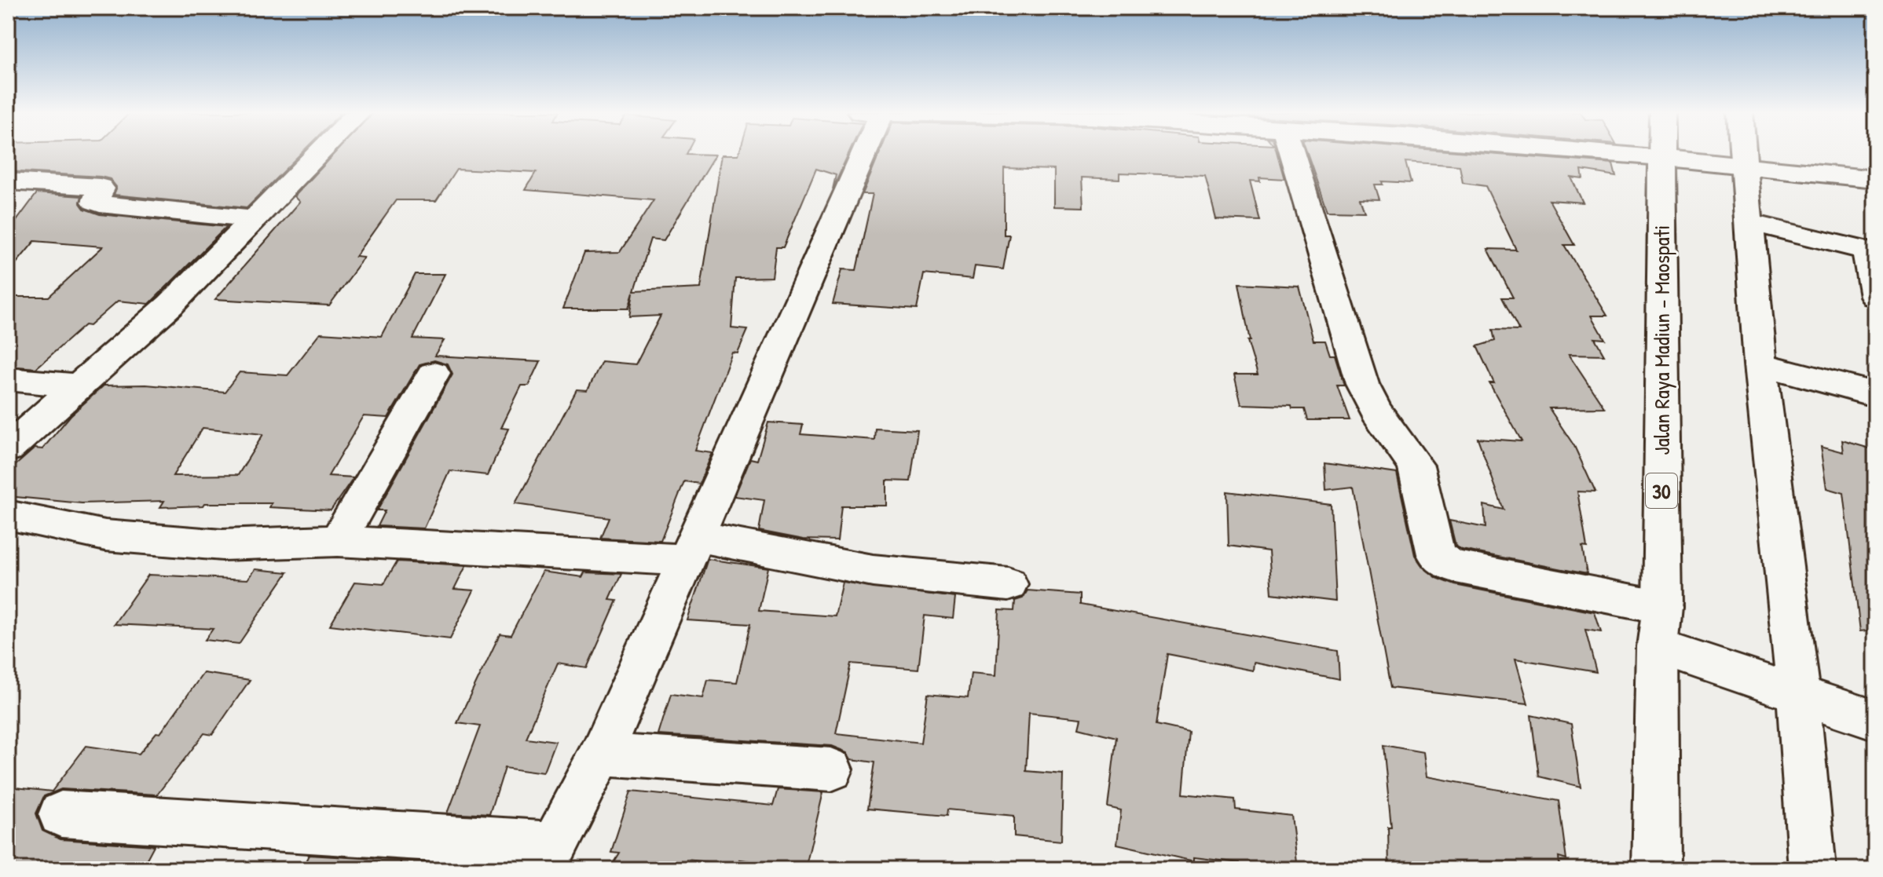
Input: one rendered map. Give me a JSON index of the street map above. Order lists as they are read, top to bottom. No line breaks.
{"streets":{"main road":["Jalan Raya Madiun - Maospati","30"]}}
